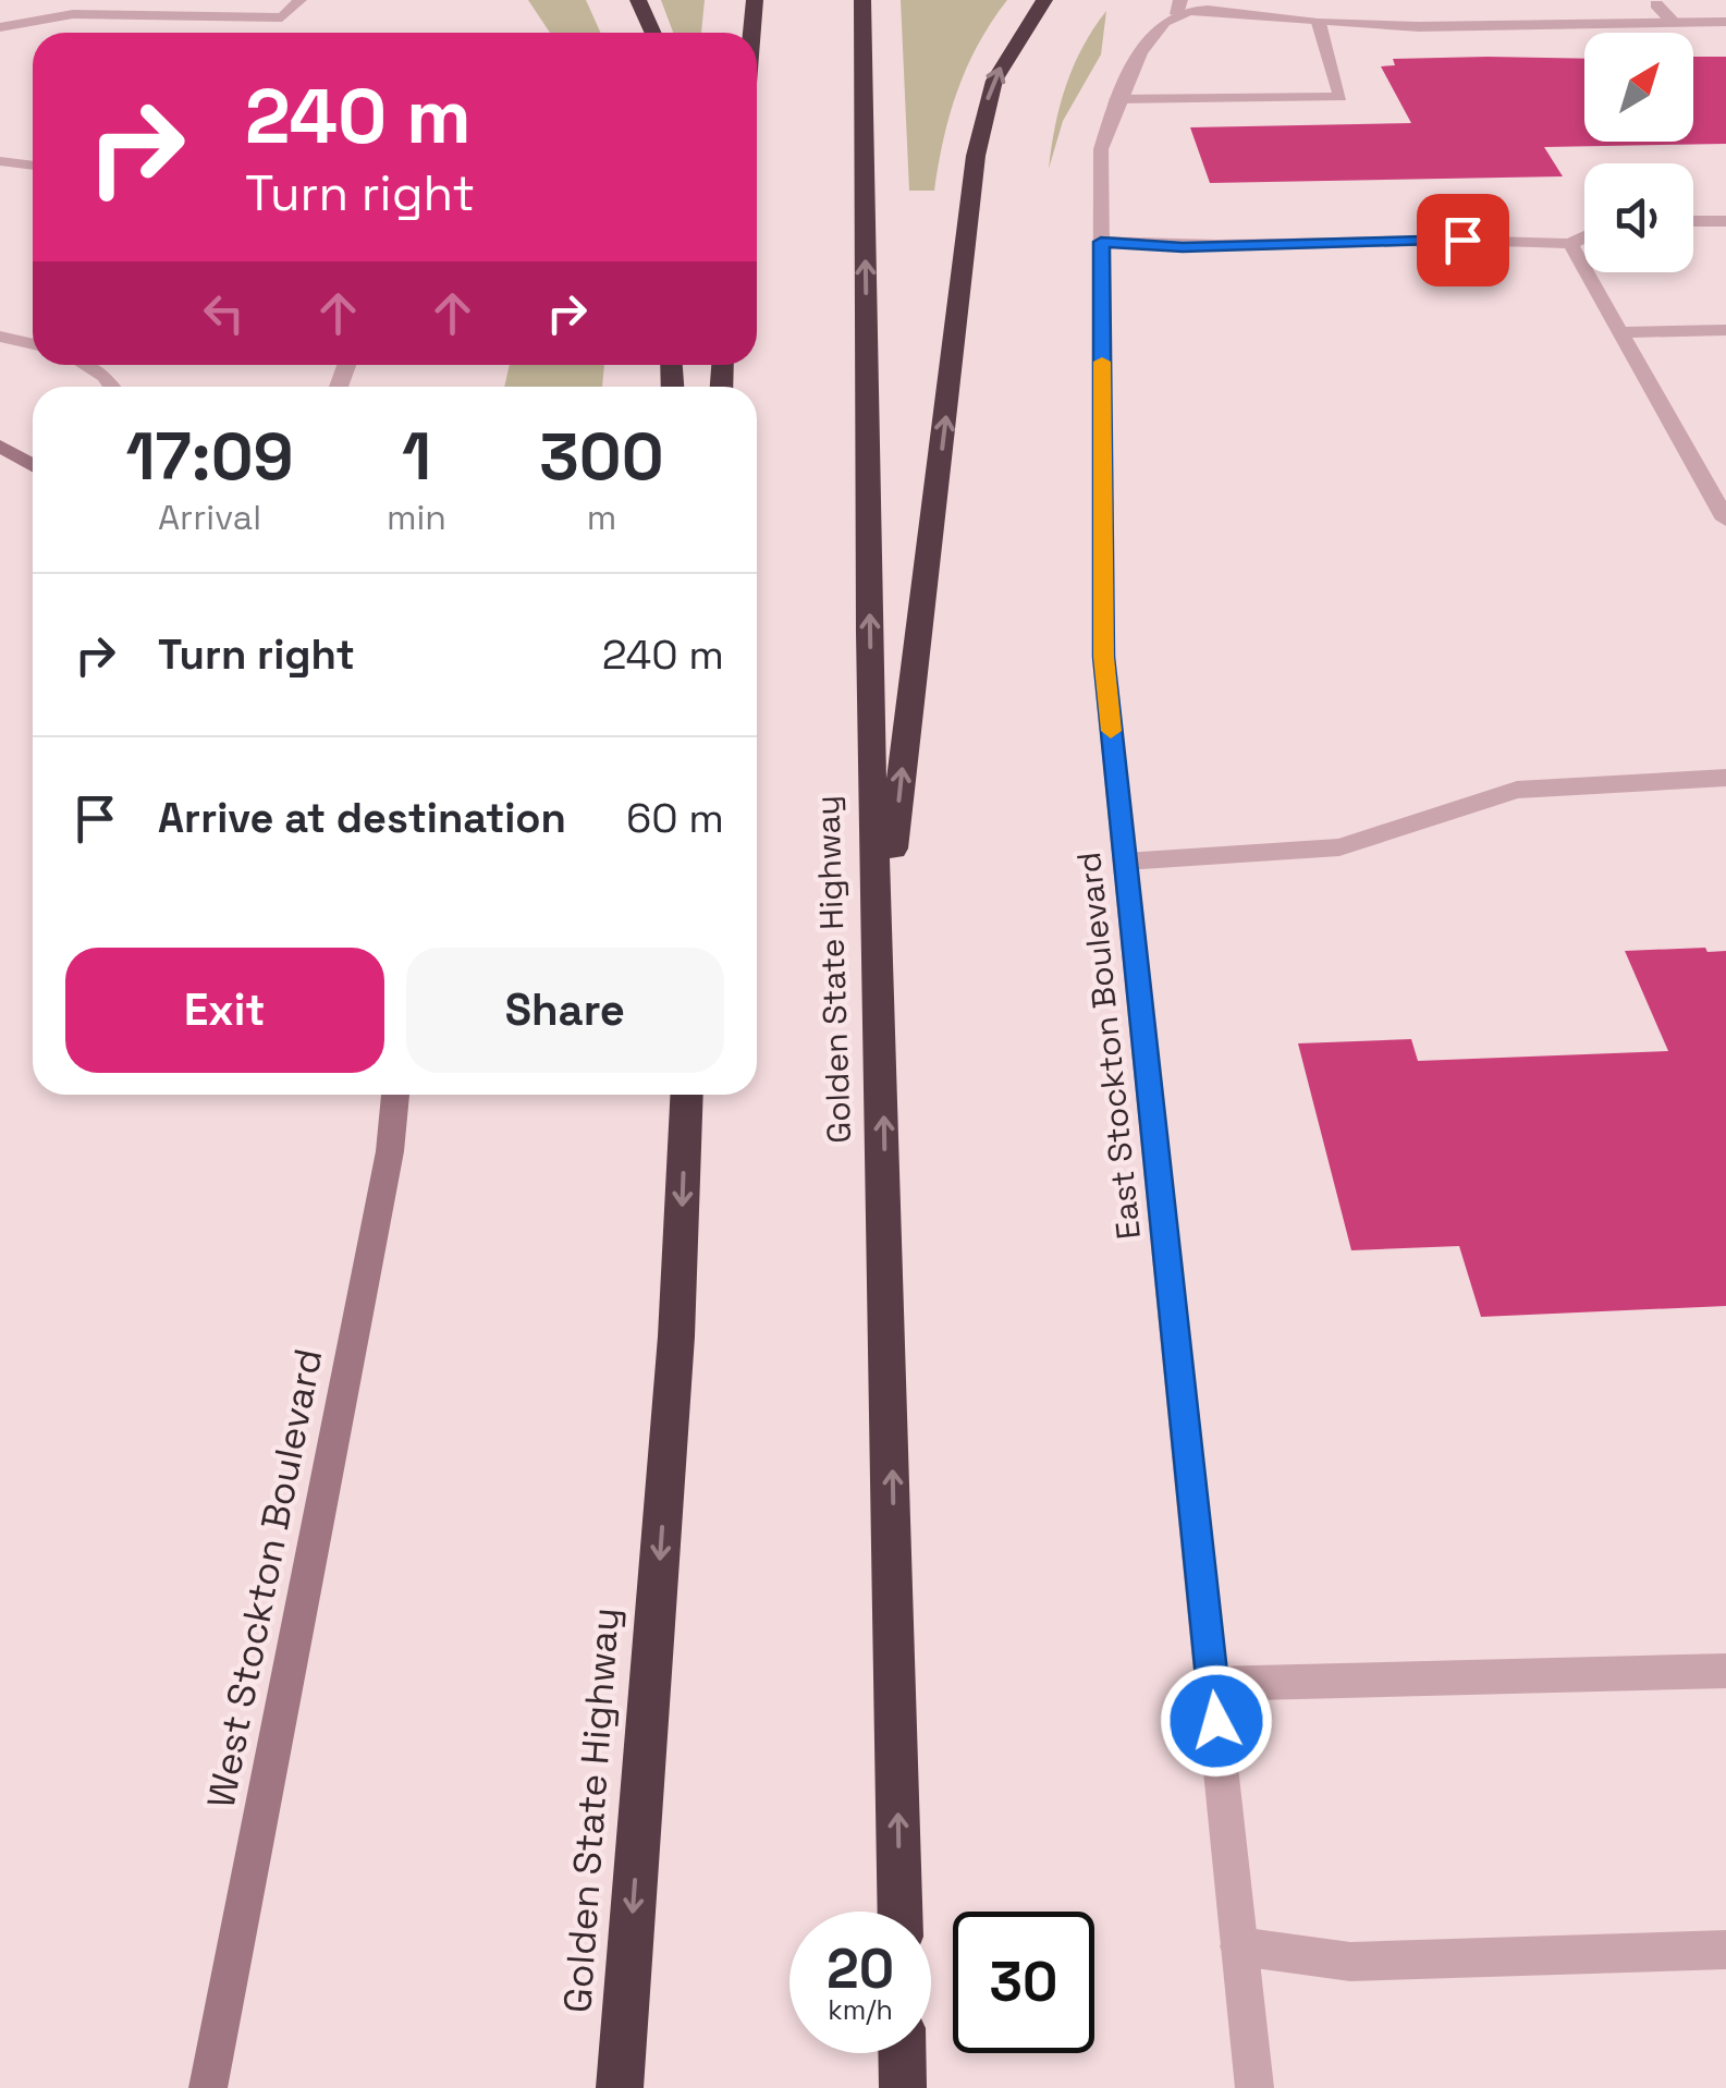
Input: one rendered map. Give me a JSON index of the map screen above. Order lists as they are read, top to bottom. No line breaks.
{"streets":{"highway":["Golden State Highway"],"street":["East Stockton Boulevard","West Stockton Boulevard"]},"north":"top right","page":{"turn":["240 m","Turn right"],"eta":["17:09","Arrival","1","min","300","m"],"list":[{"name":"Turn right","value":"240 m"},{"name":"Arrive at destination","value":"60 m"}],"buttons":["Exit","Share"],"speed":"20 km/h","limit":"30"}}
